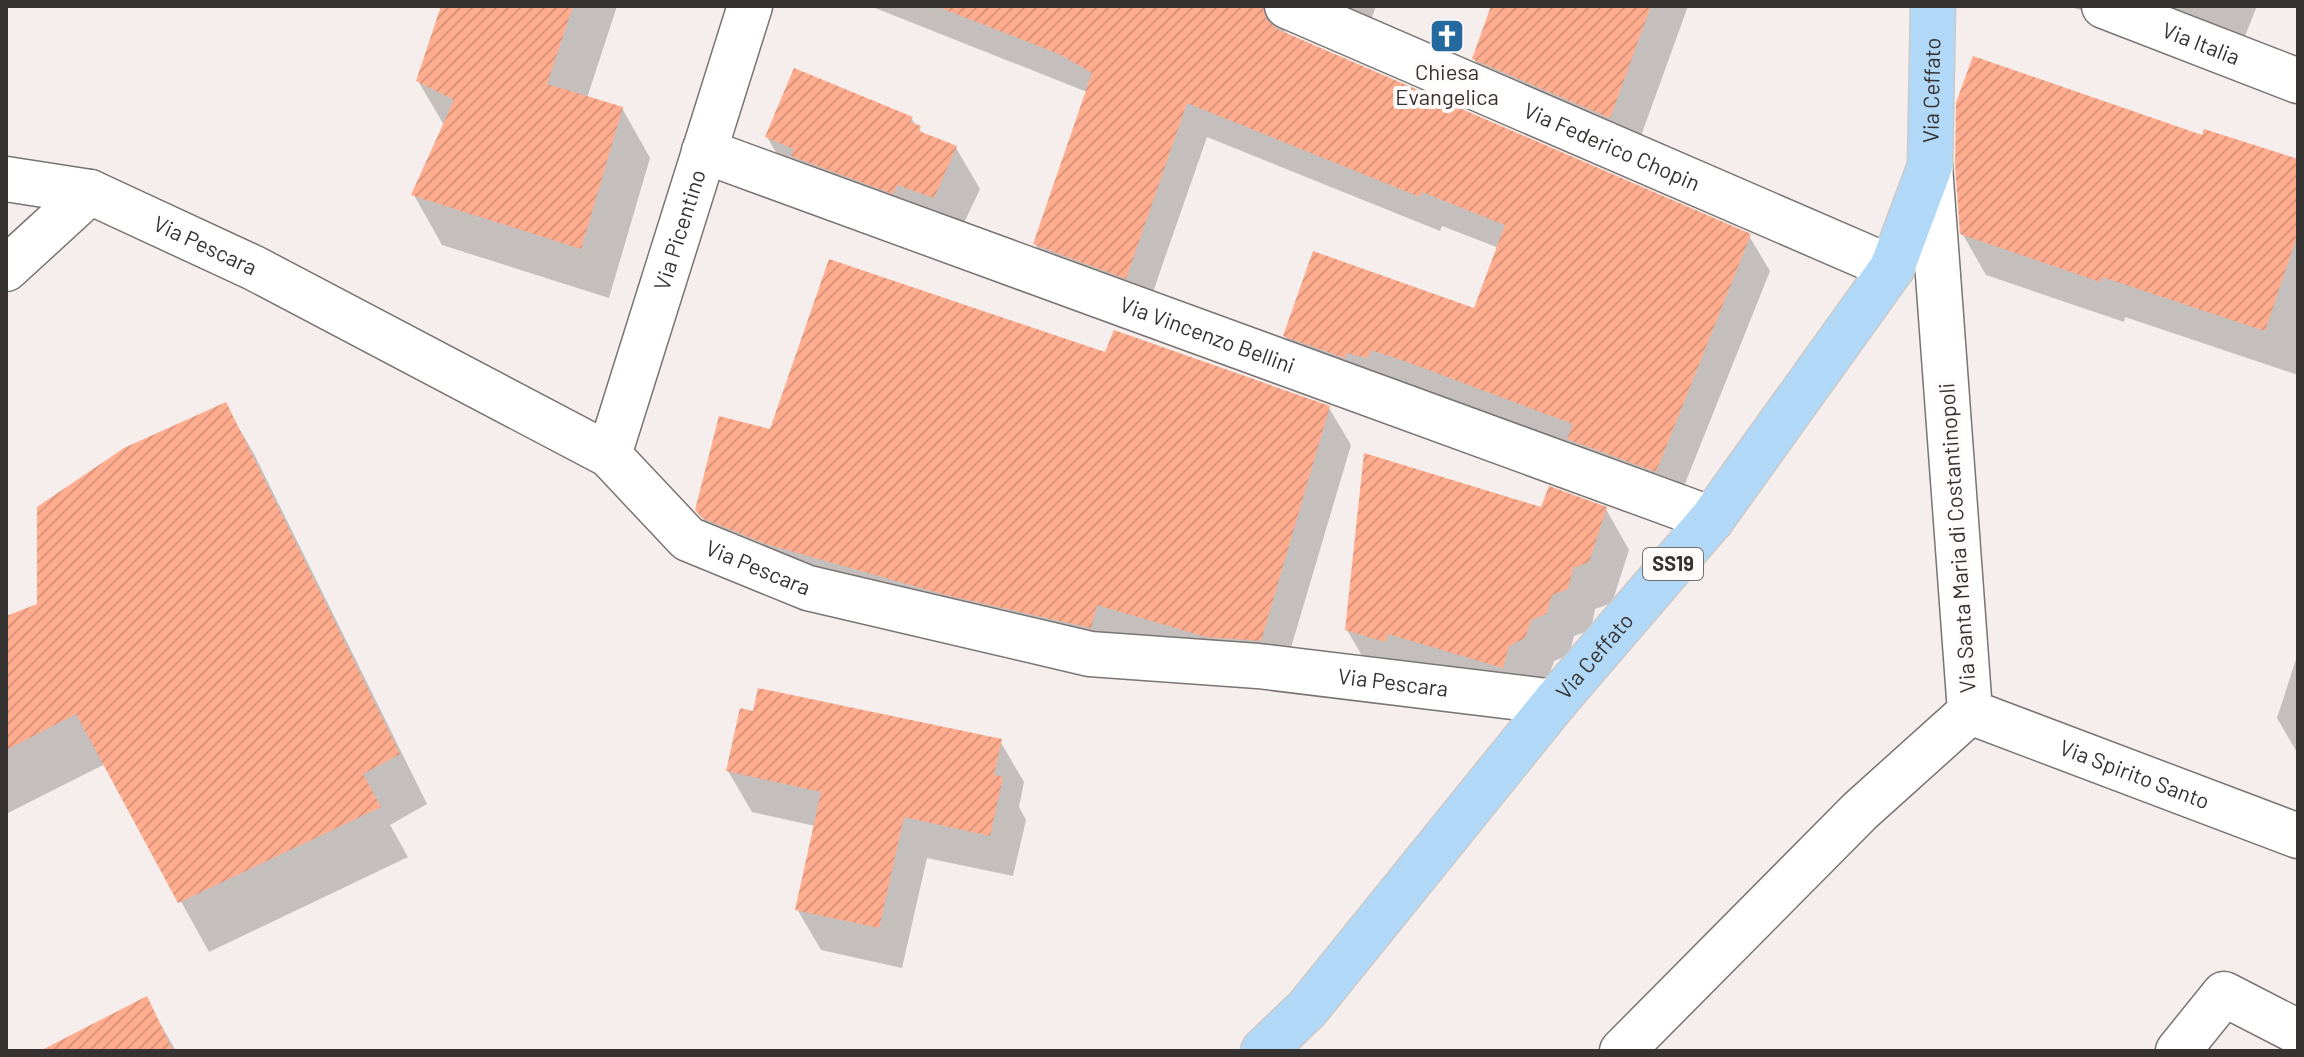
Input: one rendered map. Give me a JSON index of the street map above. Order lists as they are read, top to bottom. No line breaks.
{"streets":{"main road":["Via Ceffato","SS19"],"street":["Via Italia","Via Federico Chopin","Via Picentino","Via Pescara","Via Vincenzo Bellini","Via Santa Maria di Costantinopoli","Via Spirito Santo"]},"crossings":[["Via Ceffato","Via Federico Chopin"],["Via Ceffato","Via Pescara"],["Via Ceffato","Via Vincenzo Bellini"],["Via Ceffato","Via Santa Maria di Costantinopoli"],["Via Picentino","Via Pescara"],["Via Picentino","Via Vincenzo Bellini"],["Via Santa Maria di Costantinopoli","Via Spirito Santo"]],"places":{"church":["Chiesa Evangelica"]}}
